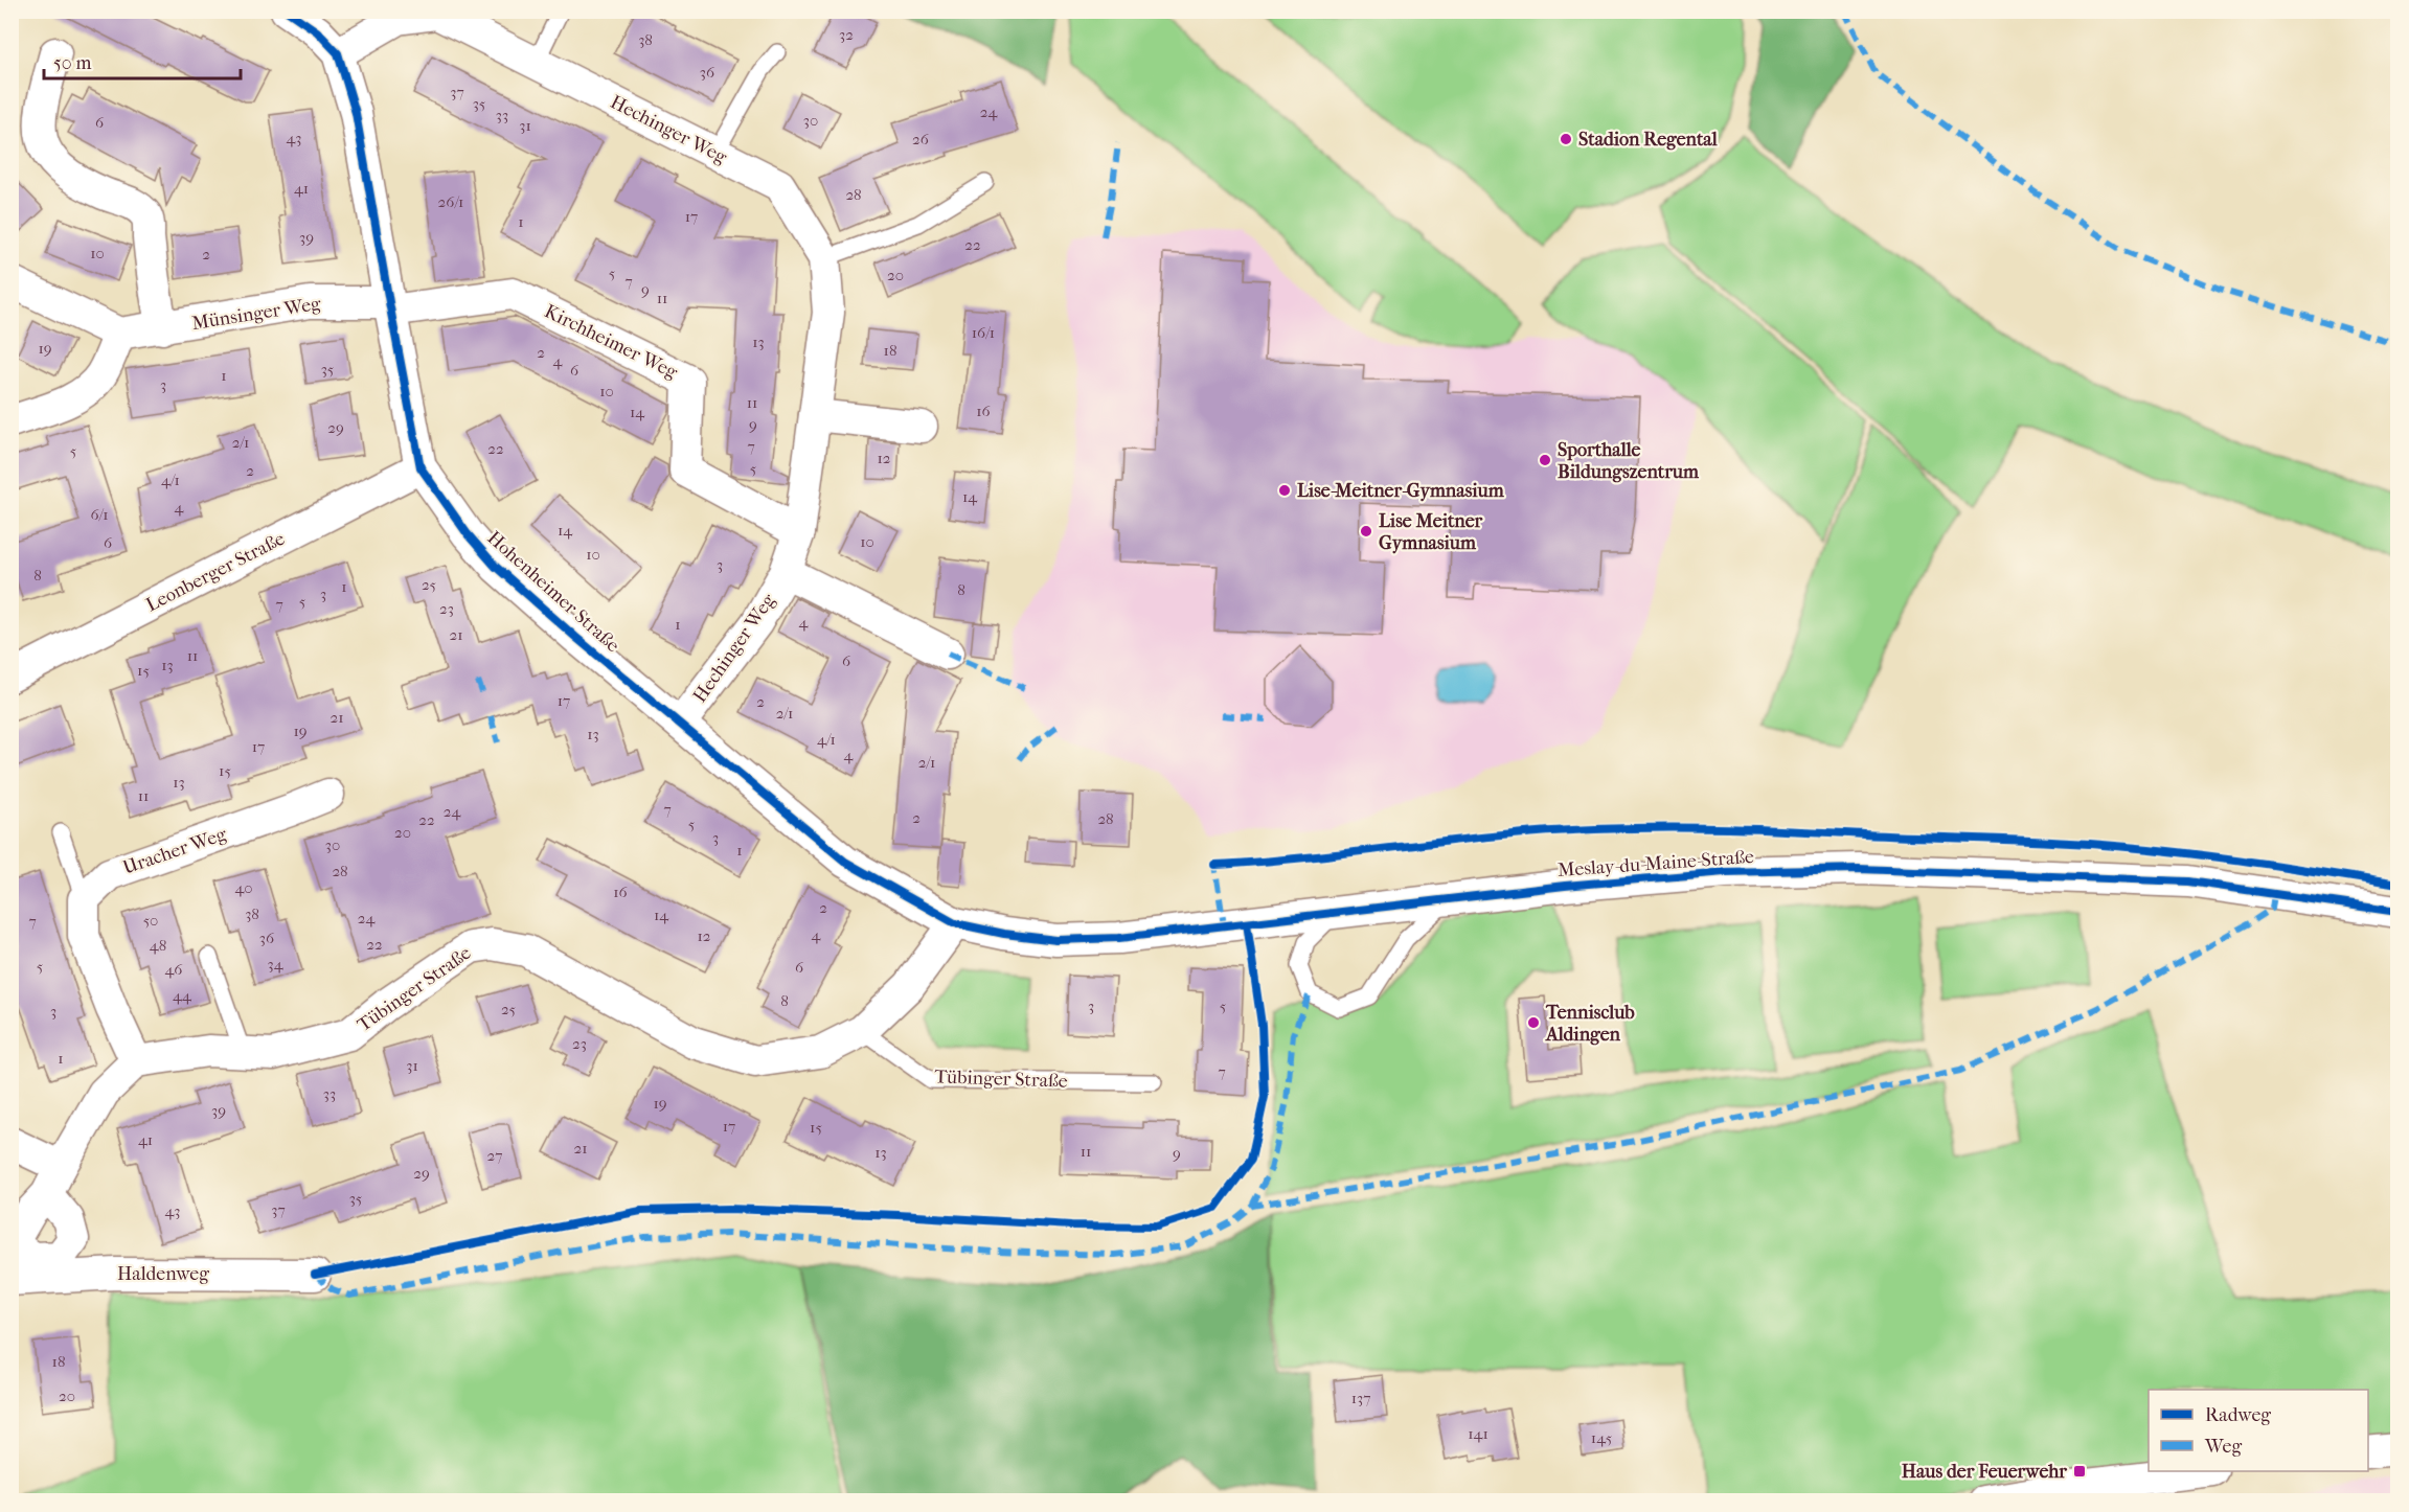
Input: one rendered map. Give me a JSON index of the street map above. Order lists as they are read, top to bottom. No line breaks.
{"streets":{"street":["Hechinger Weg","Münsinger Weg","Kirchheimer Weg","Leonberger Straße","Hohenheimer Straße","Uracher Weg","Meslay-du-Maine-Straße","Tübinger Straße","Haldenweg"]},"crossings":[["Hechinger Weg","Kirchheimer Weg"],["Hechinger Weg","Hohenheimer Straße"],["Münsinger Weg","Kirchheimer Weg"],["Münsinger Weg","Hohenheimer Straße"],["Kirchheimer Weg","Hohenheimer Straße"],["Leonberger Straße","Hohenheimer Straße"],["Hohenheimer Straße","Meslay-du-Maine-Straße"],["Hohenheimer Straße","Tübinger Straße"],["Meslay-du-Maine-Straße","Tübinger Straße"]],"places":{"other":["Stadion Regental","Sporthalle Bildungszentrum","Lise-Meitner-Gymnasium","Lise Meitner Gymnasium","Tennisclub Aldingen"],"transit":["Haus der Feuerwehr"]},"house_numbers":["32","38","36","37","35","24","33","30","6","31","43","26","41","28","26/1","17","1","39","22","10","2","5","20","7","9","11","16/1","13","19","18","2","4","35","6","1","3","10","11","16","14","9","29","2/1","7","22","5","12","5","2","4/1","14","4","6/1","14","10","6","10","3","8","25","1","8","3","5","7","23","4","1","21","11","6","13","15","17","2","2/1","21","19","13","4/1","17","4","2/1","15","13","11","7","24","2","28","22","5","20","3","30","1","28","40","16","2","38","14","24","50","7","4","12","36","22","48","34","5","6","46","44","8","3","5","25","3","23","1","31","7","33","19","39","17","15","41","21","11","13","9","27","29","35","37","43","18","20","137","141","145"],"legend":["Radweg","Weg"],"scale_bar":"50 m"}
